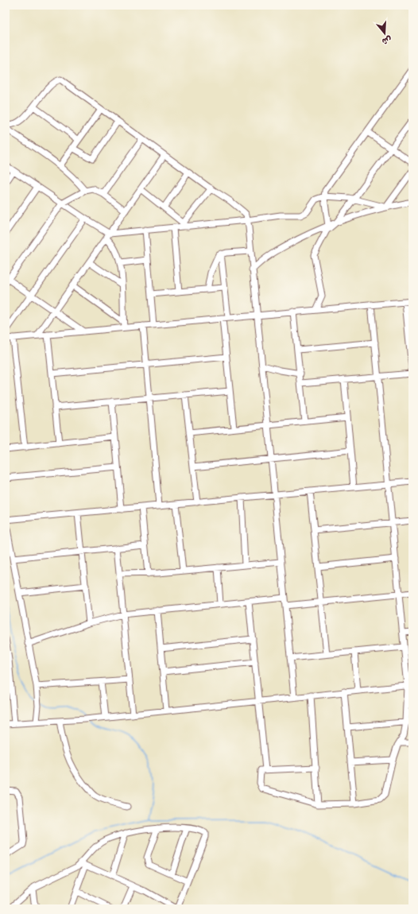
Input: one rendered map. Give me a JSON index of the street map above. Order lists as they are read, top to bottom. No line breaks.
{"north":"bottom"}
